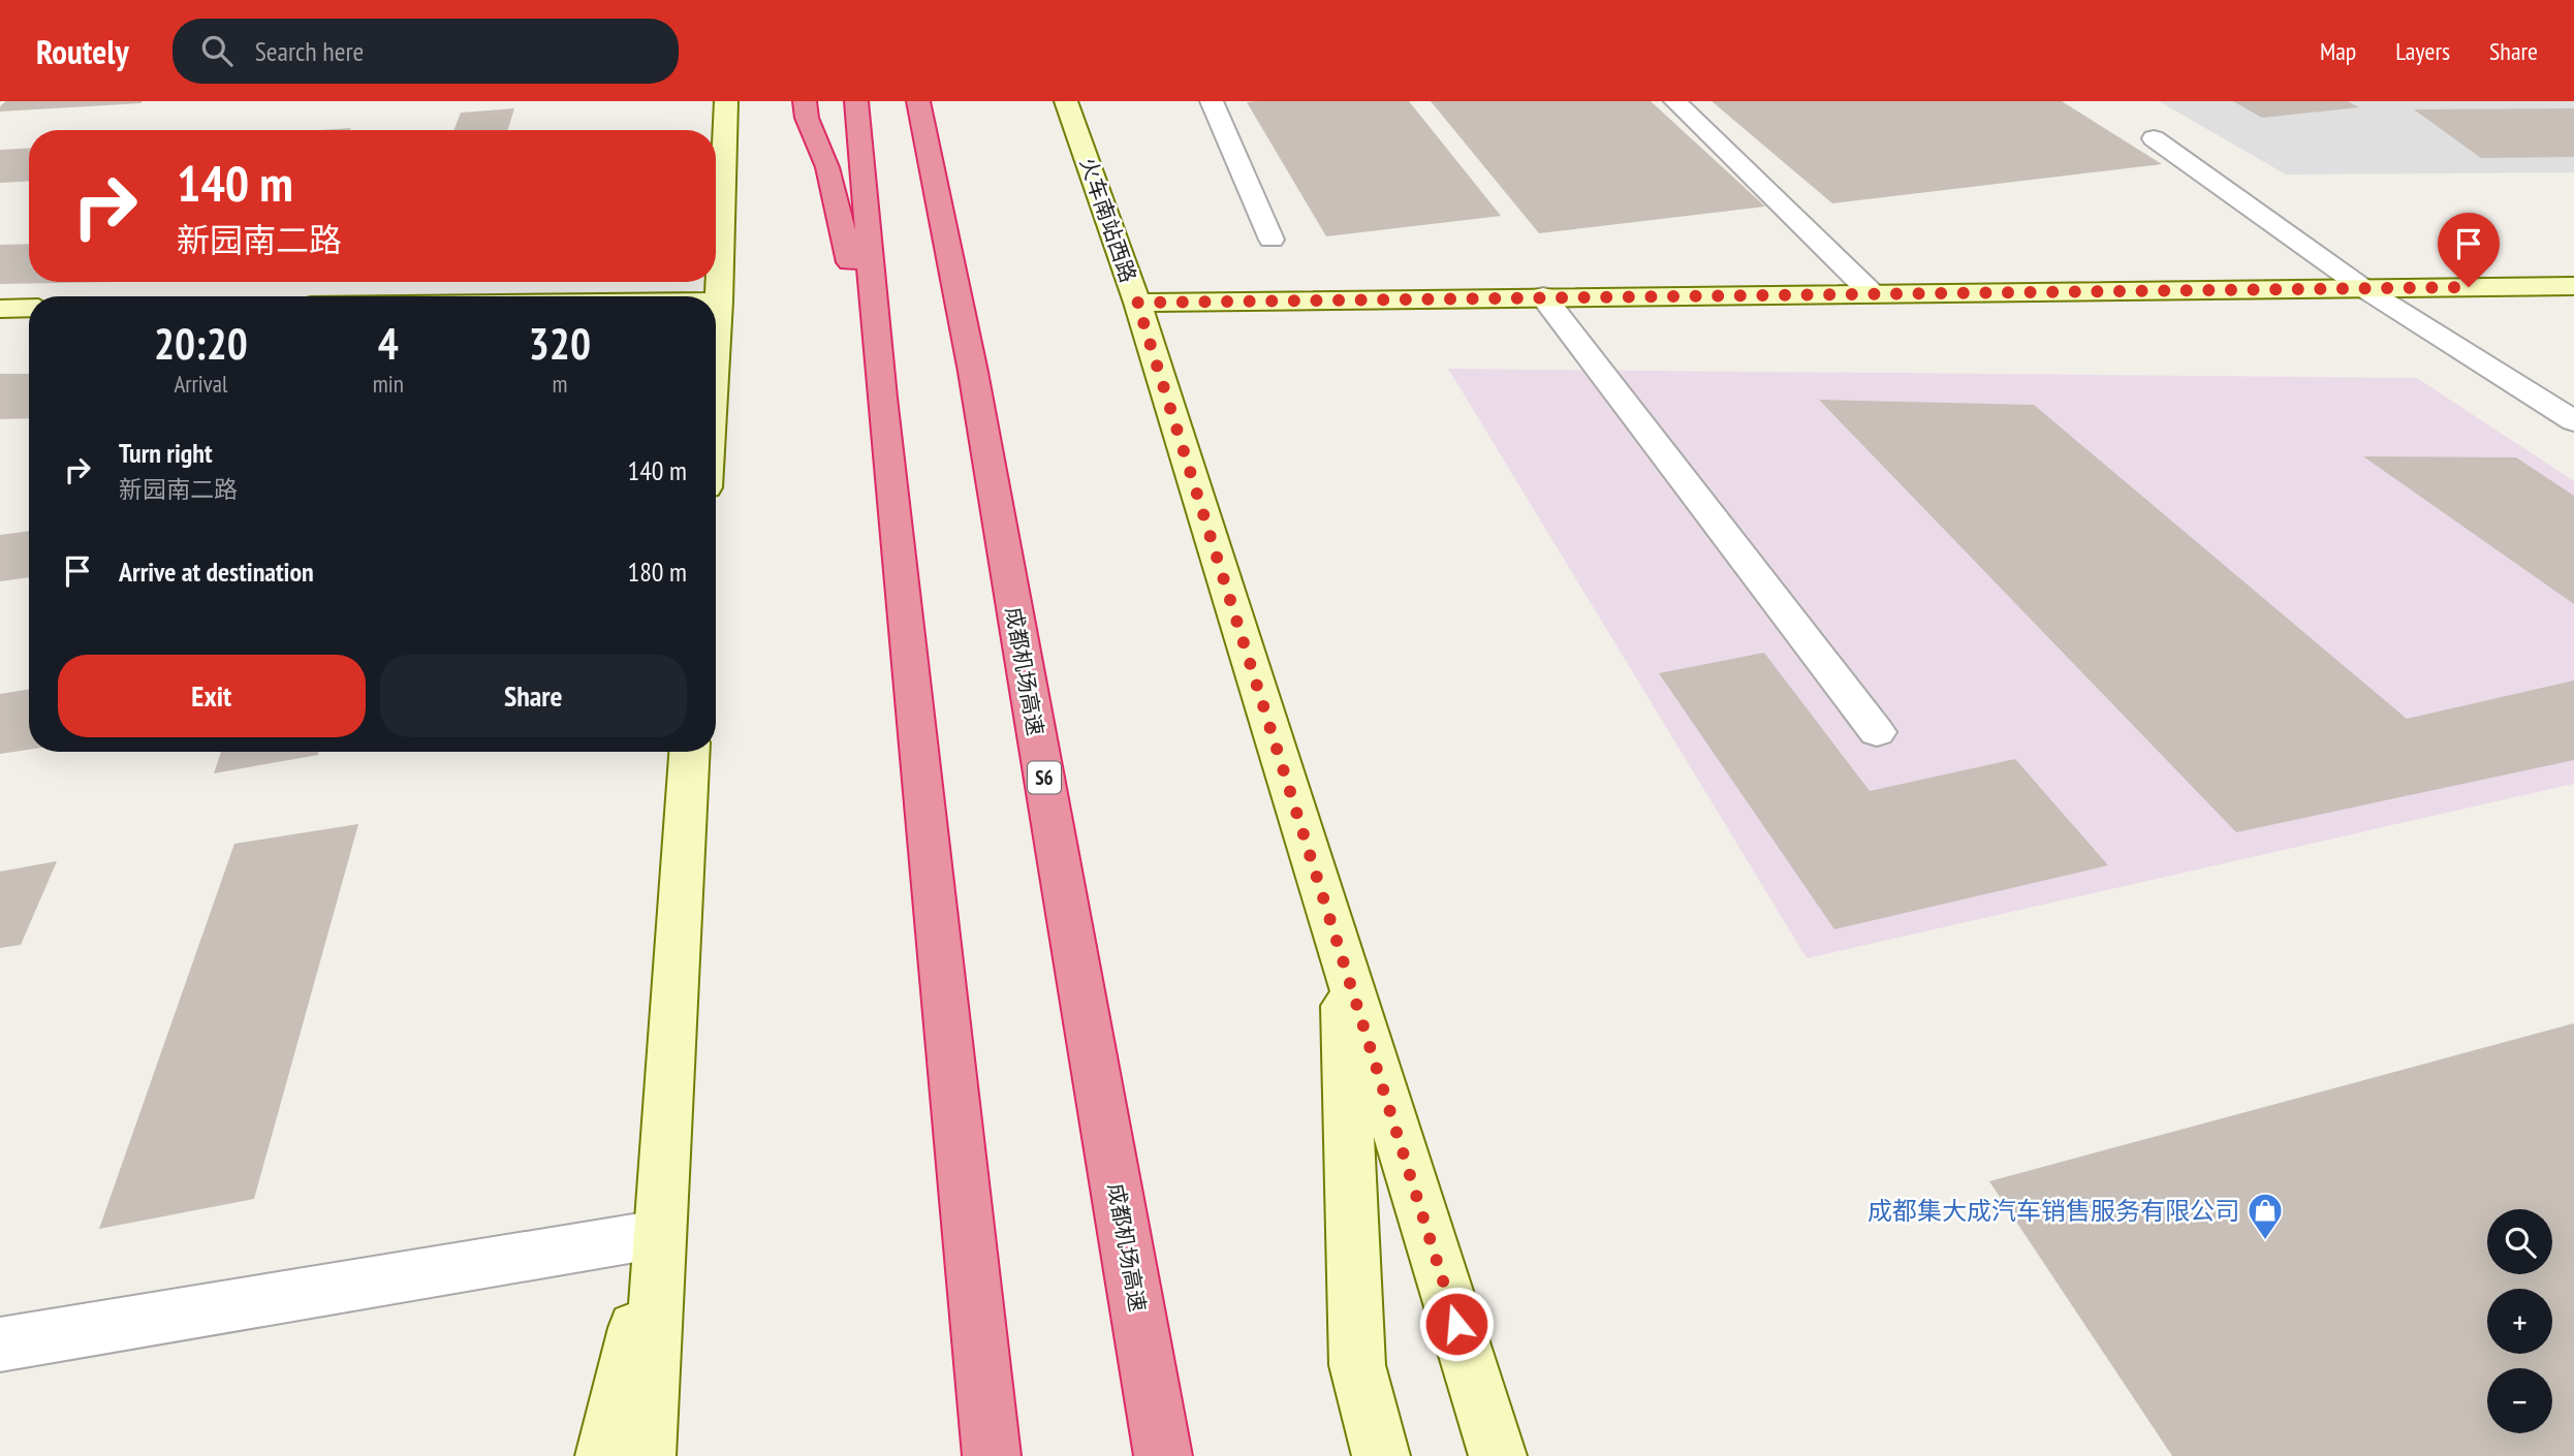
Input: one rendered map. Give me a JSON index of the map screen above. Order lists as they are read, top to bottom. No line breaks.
{"streets":{"highway":["成都机场高速","S6"],"main road":["火车南站西路"]},"places":{"shop":["成都集大成汽车销售服务有限公司"]},"page":{"header":"Routely","search":"Search here","nav":["Map","Layers","Share"],"turn":["140 m","新园南二路"],"eta":["20:20","Arrival","4","min","320","m"],"list":[{"name":"Turn right","note":"新园南二路","value":"140 m"},{"name":"Arrive at destination","value":"180 m"}],"buttons":["Exit","Share"],"map_buttons":["+","−"]}}
